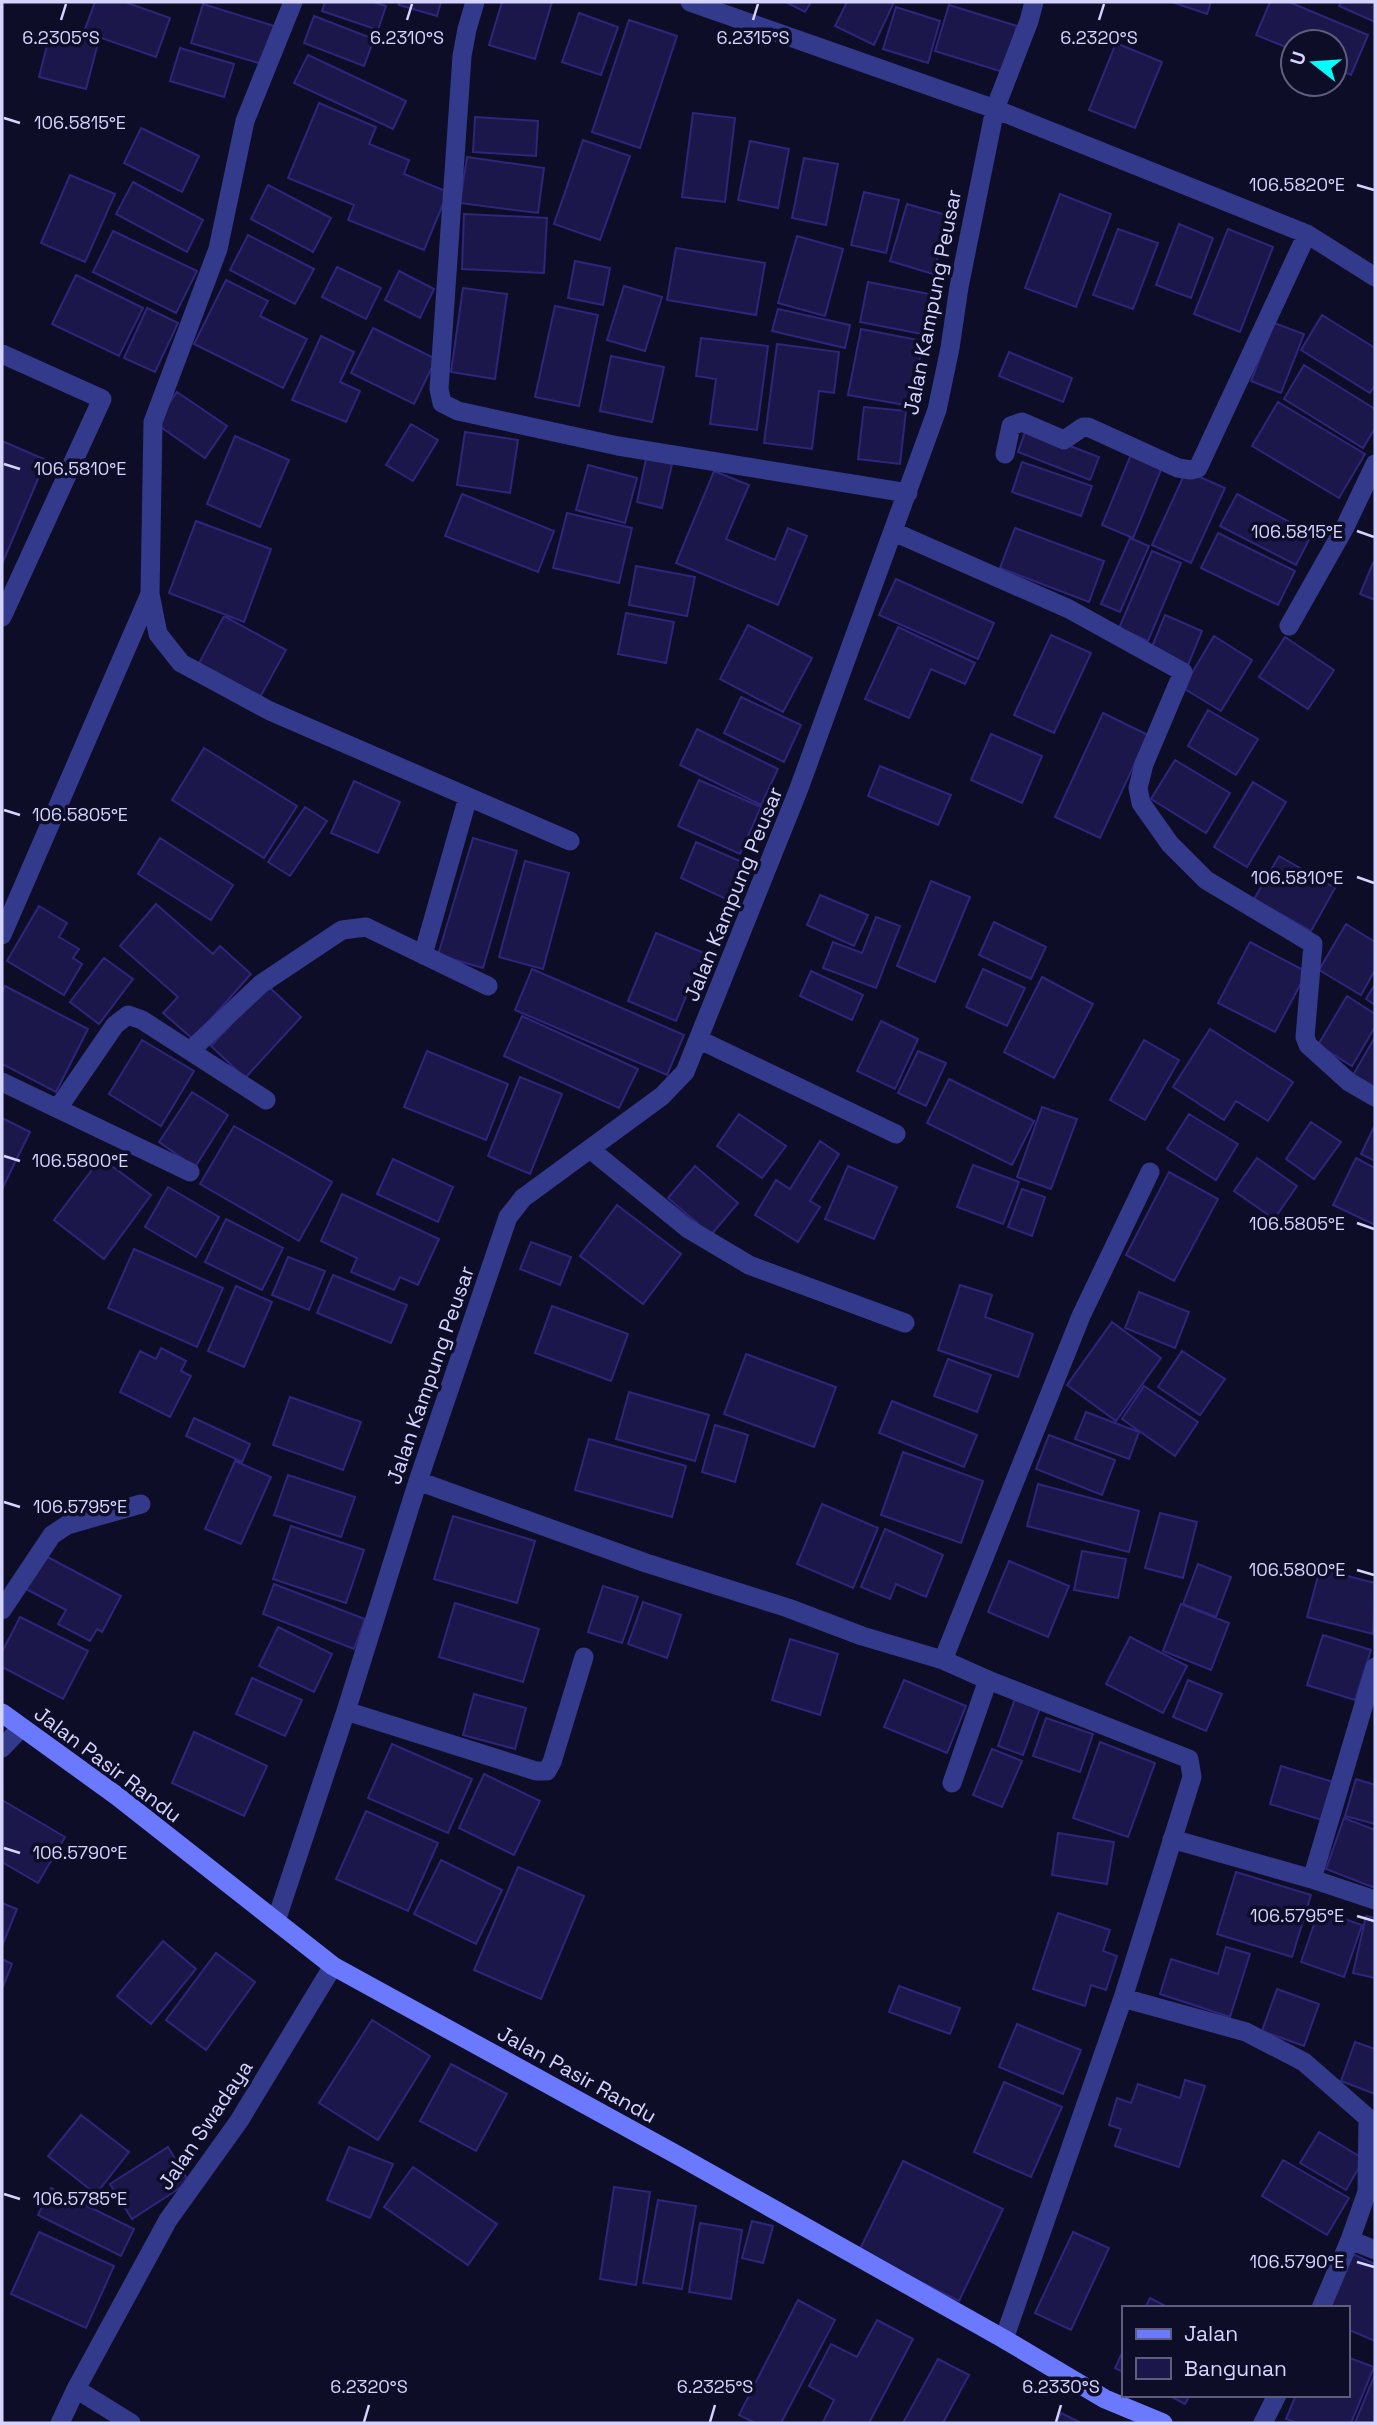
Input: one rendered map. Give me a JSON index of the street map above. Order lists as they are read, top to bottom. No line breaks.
{"streets":{"main road":["Jalan Pasir Randu"],"street":["Jalan Kampung Peusar","Jalan Swadaya"]},"crossings":[["Jalan Kampung Peusar","Jalan Pasir Randu"],["Jalan Pasir Randu","Jalan Swadaya"]],"legend":["Jalan","Bangunan"],"north":"left","coordinates":["6.2305°S","6.2310°S","6.2315°S","6.2320°S","106.5815°E","106.5820°E","106.5810°E","106.5805°E","106.5800°E","106.5795°E","106.5790°E","106.5785°E","6.2325°S","6.2330°S"]}
